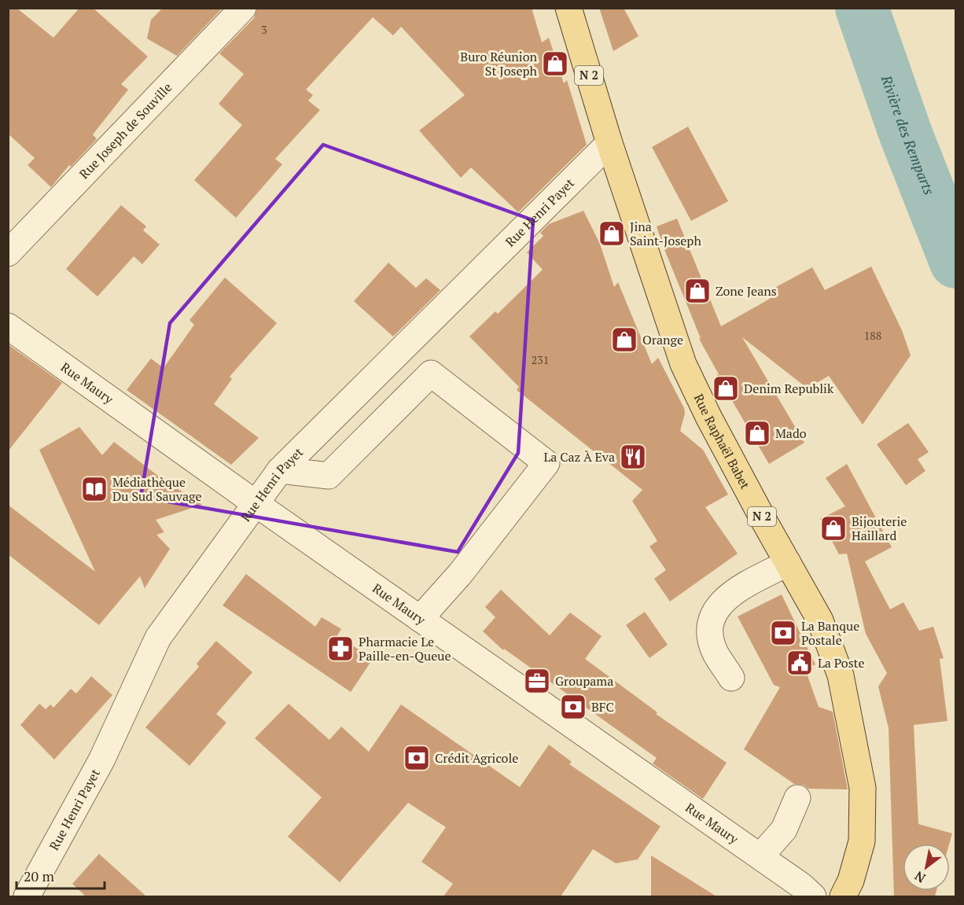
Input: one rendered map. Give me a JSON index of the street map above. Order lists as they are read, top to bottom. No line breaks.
{"streets":{"main road":["N 2","Rue Raphaël Babet"],"street":["Rue Joseph de Souville","Rue Henri Payet","Rue Maury"]},"crossings":[["Rue Henri Payet","Rue Maury"],["Rue Henri Payet","Rue Raphaël Babet"]],"water":["Rivière des Remparts"],"places":{"shop":["Buro Réunion St Joseph","Jina Saint-Joseph","Zone Jeans","Orange","Denim Republik","Mado","Bijouterie Haillard"],"restaurant":["La Caz À Eva"],"library":["Médiathèque Du Sud Sauvage"],"bank":["La Banque Postale","BFC","Crédit Agricole"],"pharmacy":["Pharmacie Le Paille-en-Queue"],"public building":["La Poste"],"office":["Groupama"]},"house_numbers":["3","188","231"],"scale_bar":"20 m","north":"bottom left"}
